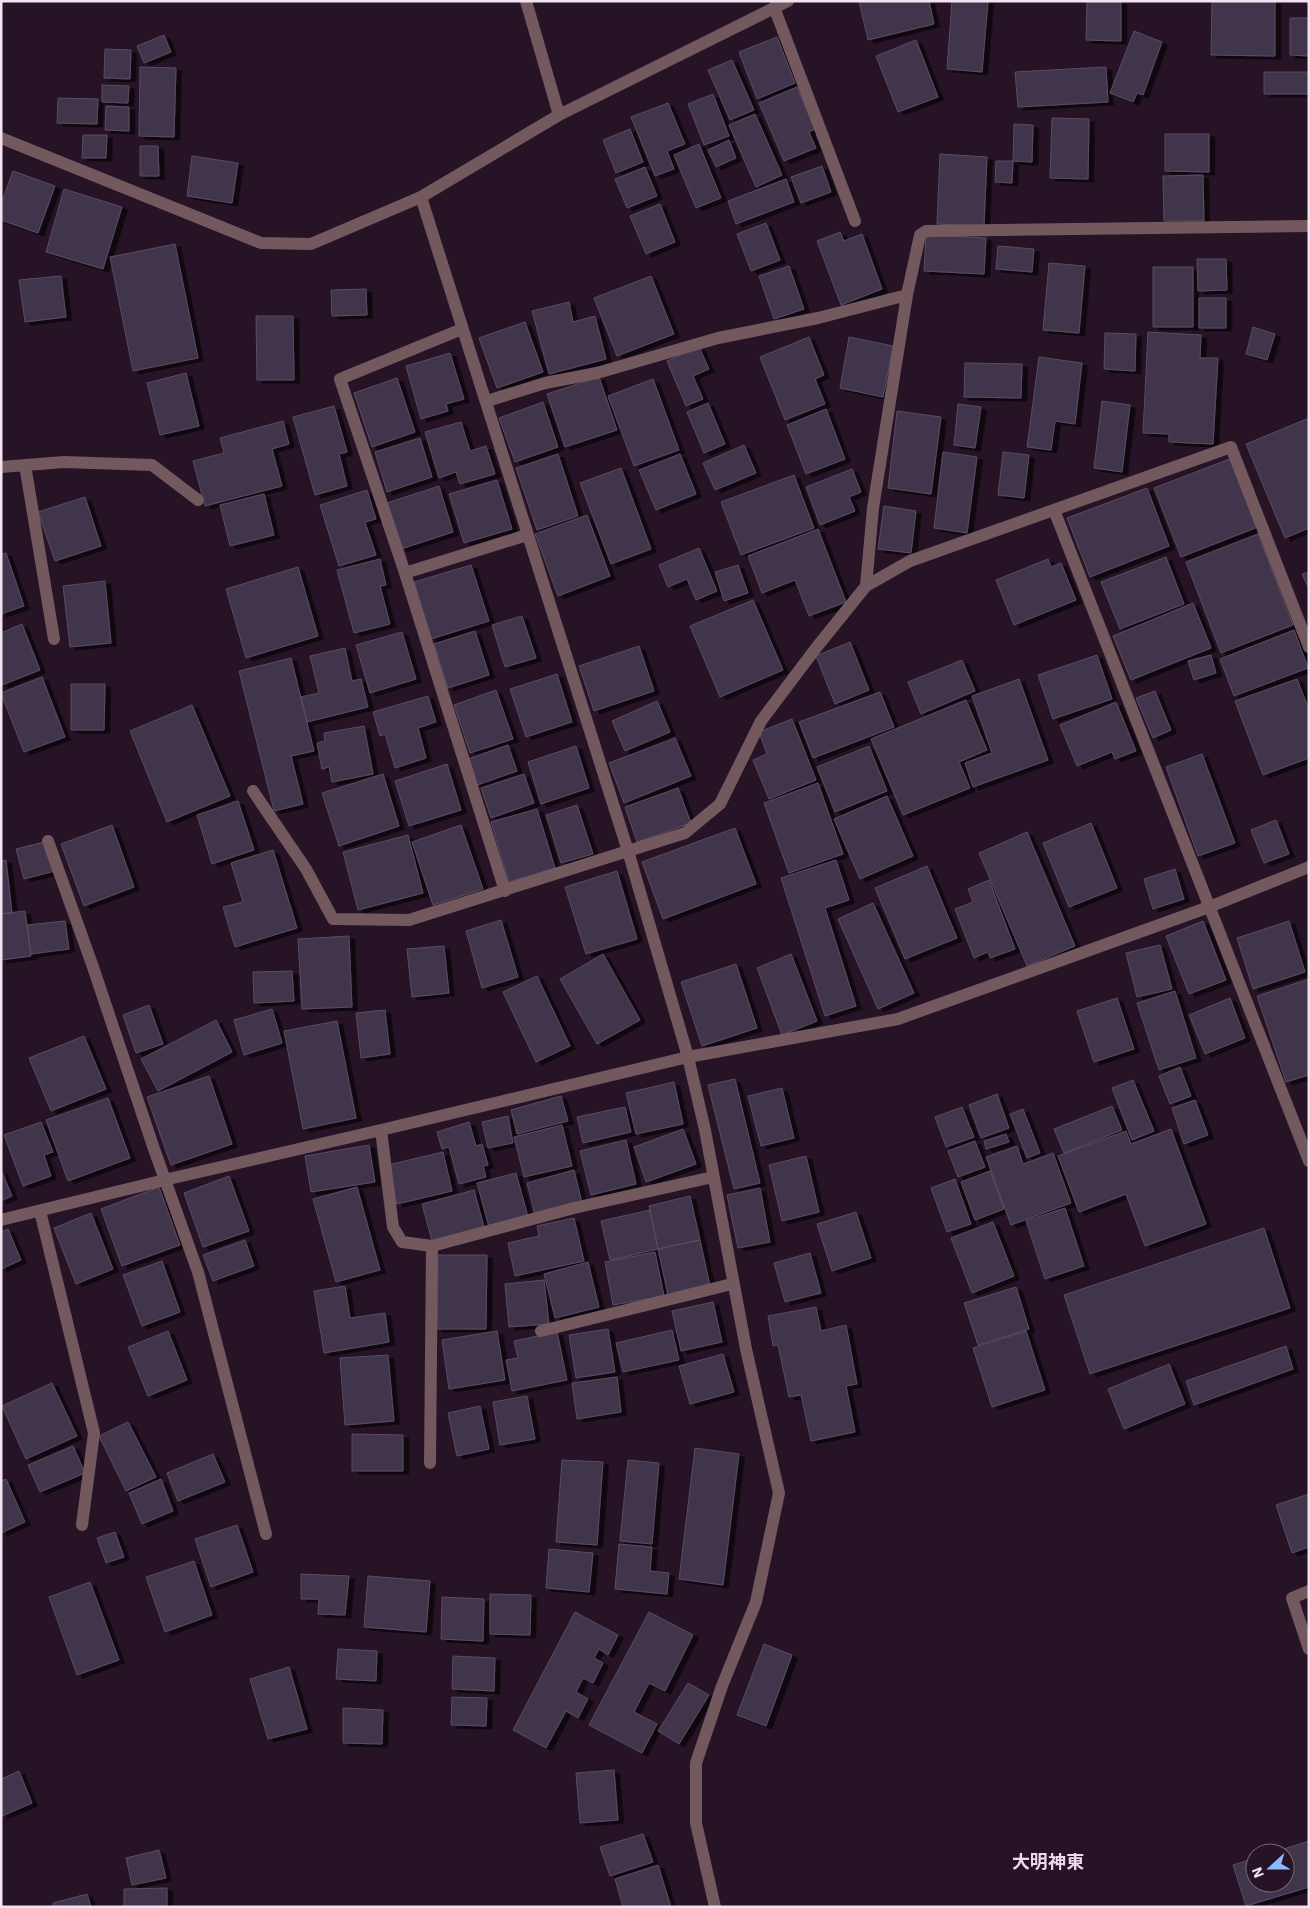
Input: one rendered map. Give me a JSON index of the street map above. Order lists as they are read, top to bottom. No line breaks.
{"districts":["大明神東"],"north":"left"}
